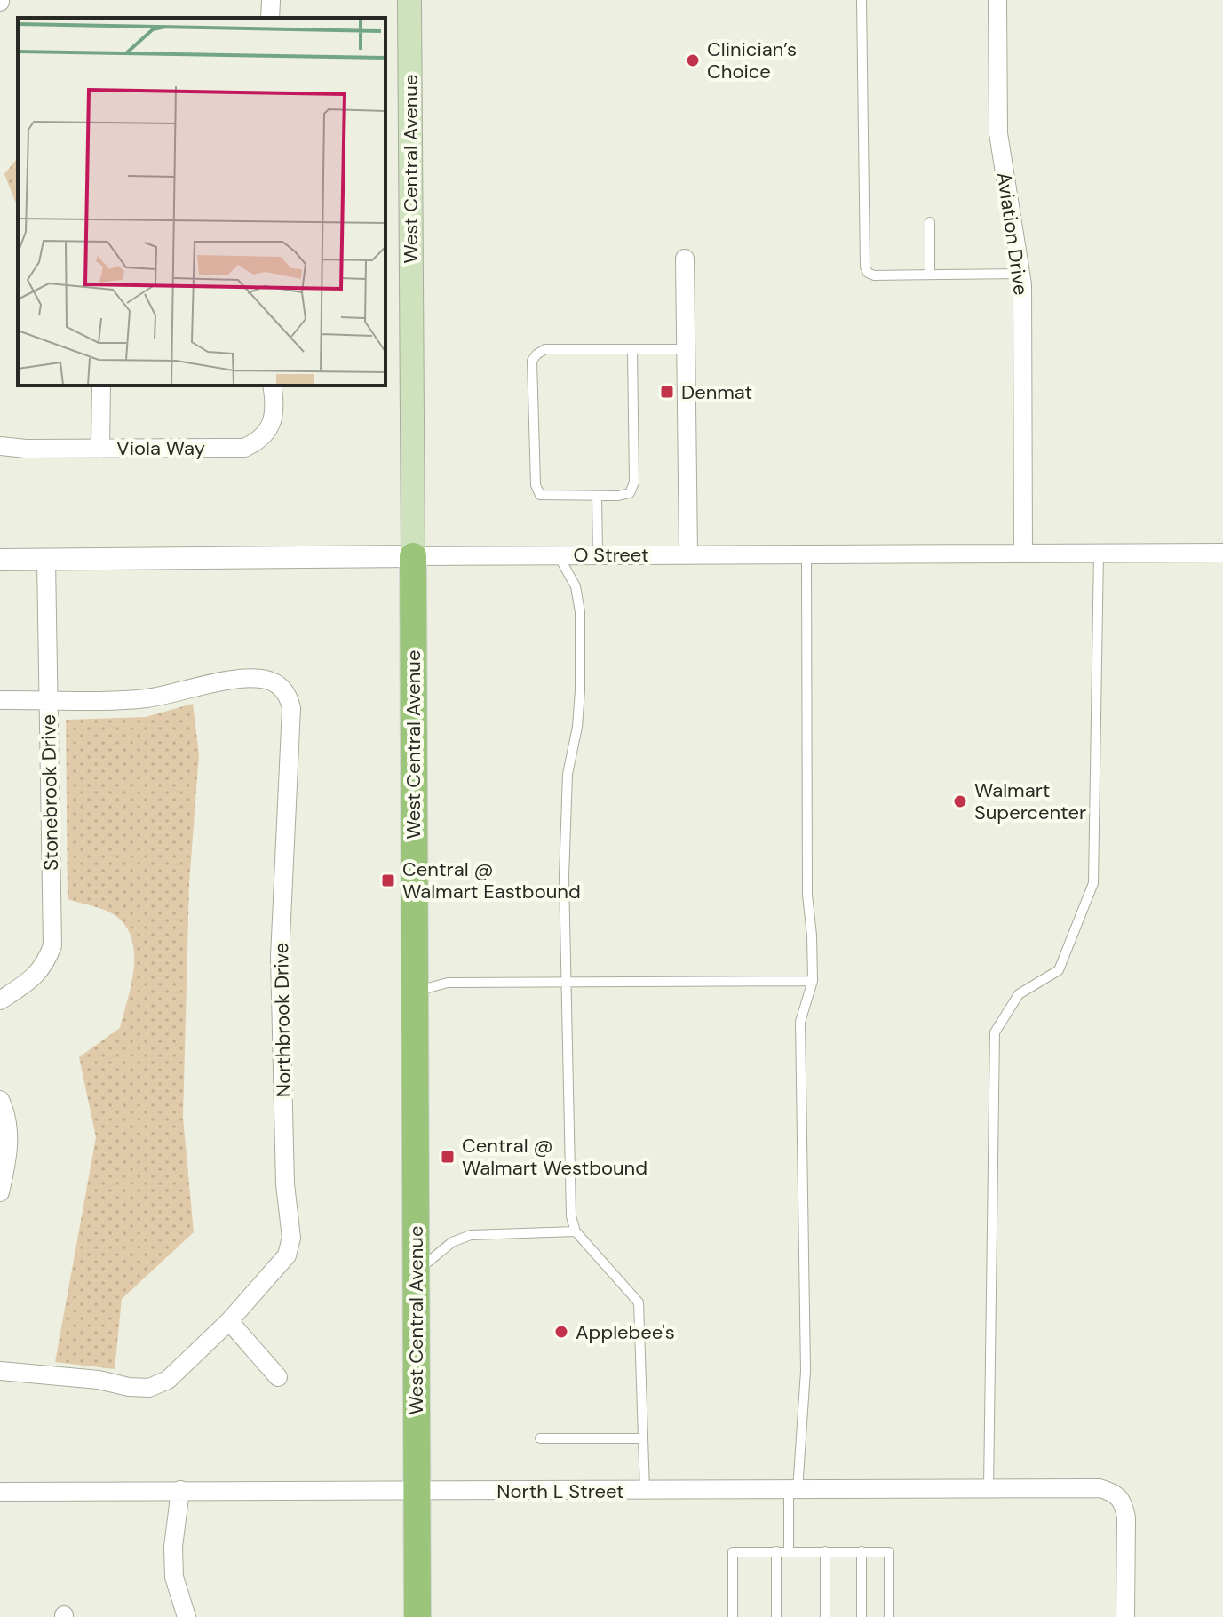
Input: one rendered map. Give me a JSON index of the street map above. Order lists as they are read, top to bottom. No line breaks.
{"streets":{"main road":["West Central Avenue"],"street":["Aviation Drive","Viola Way","O Street","Stonebrook Drive","Northbrook Drive","North L Street"]},"crossings":[["West Central Avenue","O Street"],["West Central Avenue","North L Street"],["Aviation Drive","O Street"],["O Street","Stonebrook Drive"],["Stonebrook Drive","Northbrook Drive"]],"places":{"other":["Clinician’s Choice","Walmart Supercenter","Applebee's"],"transit":["Denmat","Central @ Walmart Eastbound","Central @ Walmart Westbound"]}}
